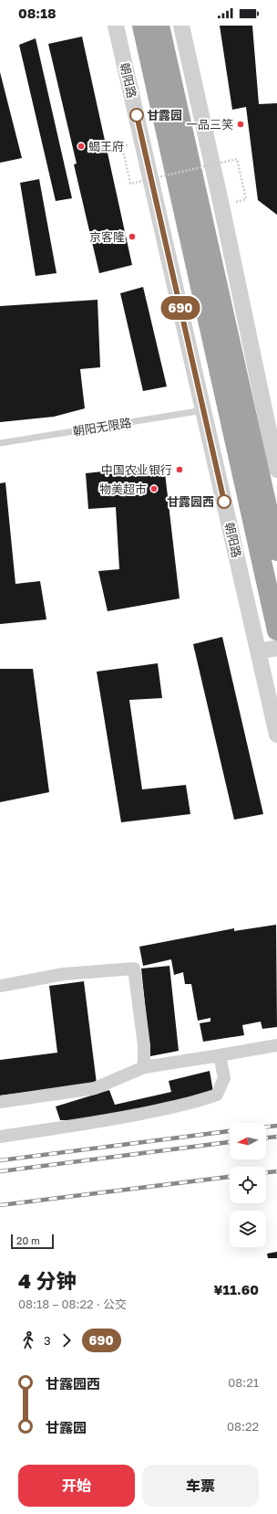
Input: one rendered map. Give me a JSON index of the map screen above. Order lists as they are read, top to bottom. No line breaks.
{"streets":{"highway":["朝阳路"],"lane":["朝阳无限路"]},"crossings":[["朝阳路","朝阳无限路"]],"places":["甘露园","一品三笑","蝎王府","京客隆","中国农业银行","物美超市","甘露园西"],"lines":["bus line 690"],"scale_bar":"20 m","north":"left","page":{"status":"08:18","on_map":"690","scale":"20 m","heading":["4 分钟","08:18 – 08:22 · 公交","¥11.60"],"legs":["3","690"],"list":[{"name":"甘露园西","value":"08:21"},{"name":"甘露园","value":"08:22"}],"buttons":["开始","车票"]}}
